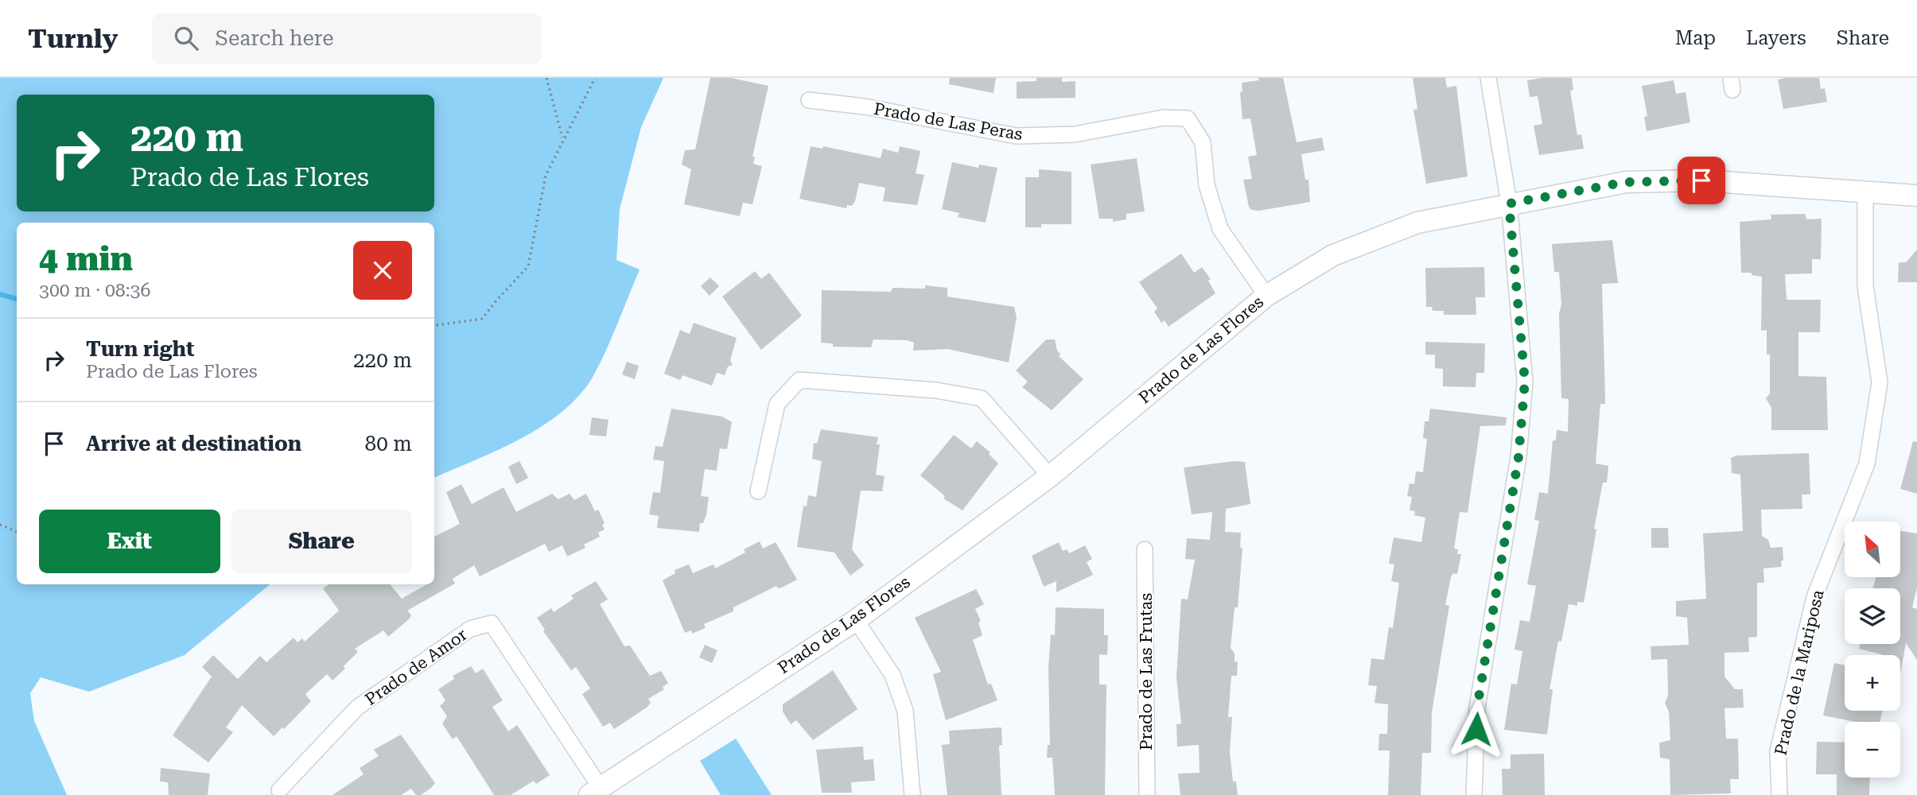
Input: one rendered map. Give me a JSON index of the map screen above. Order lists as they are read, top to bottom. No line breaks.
{"streets":{"street":["Prado de Las Peras","Prado de Las Flores","Prado de Amor","Prado de Las Frutas","Prado de la Mariposa"]},"crossings":[["Prado de Las Peras","Prado de Las Flores"],["Prado de Las Flores","Prado de Amor"],["Prado de Las Flores","Prado de la Mariposa"]],"north":"top left","page":{"header":"Turnly","search":"Search here","nav":["Map","Layers","Share"],"turn":["220 m","Prado de Las Flores"],"heading":["4 min","300 m · 08:36"],"list":[{"name":"Turn right","note":"Prado de Las Flores","value":"220 m"},{"name":"Arrive at destination","value":"80 m"}],"buttons":["Exit","Share"],"map_buttons":["+","−"]}}
